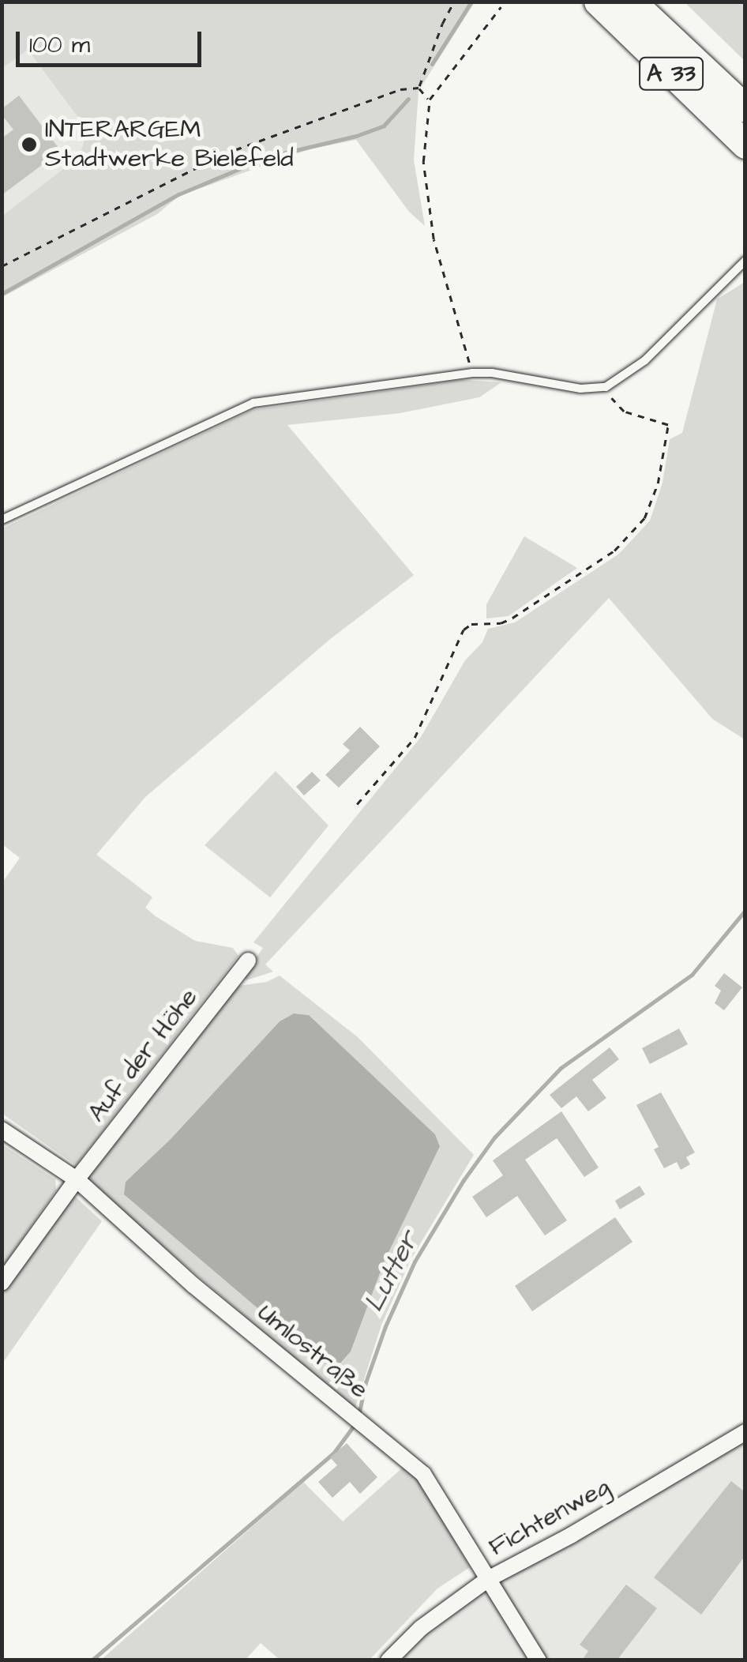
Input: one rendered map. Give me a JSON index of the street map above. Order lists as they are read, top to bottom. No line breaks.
{"streets":{"highway":["A 33"],"street":["Auf der Höhe","Umlostraße","Fichtenweg"]},"crossings":[["Auf der Höhe","Umlostraße"],["Umlostraße","Fichtenweg"]],"water":["Lutter"],"places":["INTERARGEM Stadtwerke Bielefeld"],"scale_bar":"100 m"}
